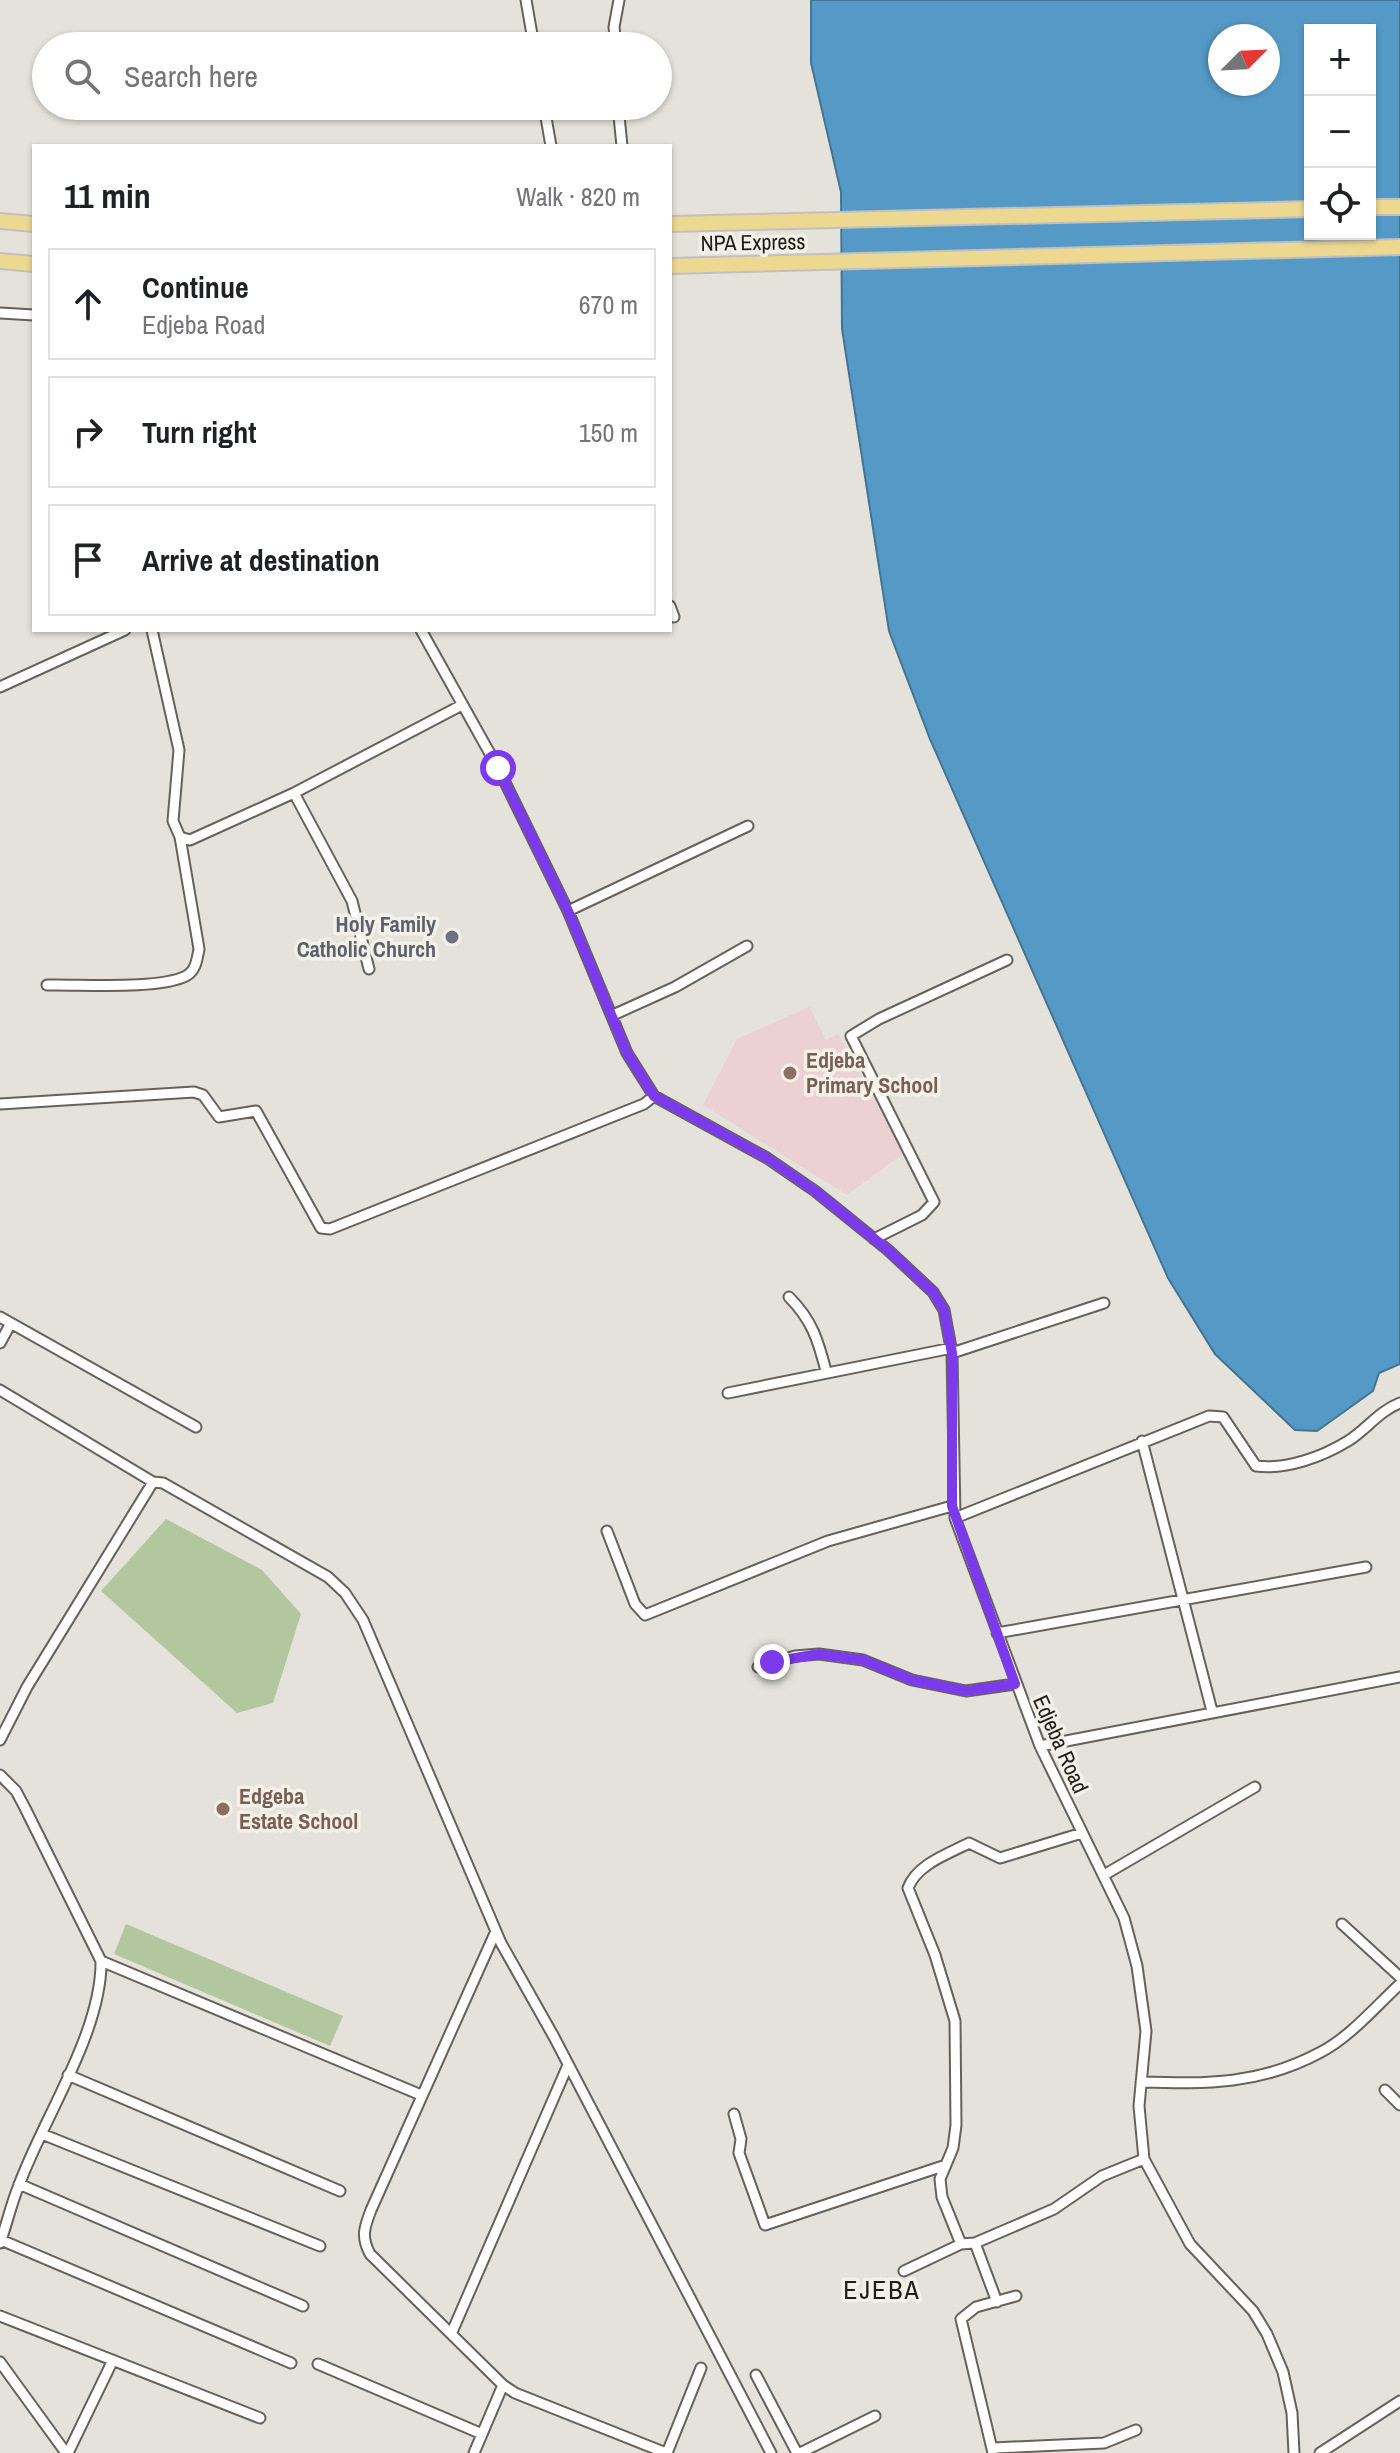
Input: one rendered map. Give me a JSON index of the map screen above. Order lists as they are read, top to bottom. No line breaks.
{"streets":{"main road":["NPA Express"],"street":["Edjeba Road"]},"districts":["EJEBA"],"places":["Holy Family Catholic Church","Edjeba Primary School","Edgeba Estate School"],"north":"top right","page":{"map_buttons":["+","−"],"search":"Search here","heading":["11 min","Walk · 820 m"],"list":[["Continue","Edjeba Road","670 m"],["Turn right","150 m"],"Arrive at destination"]}}
